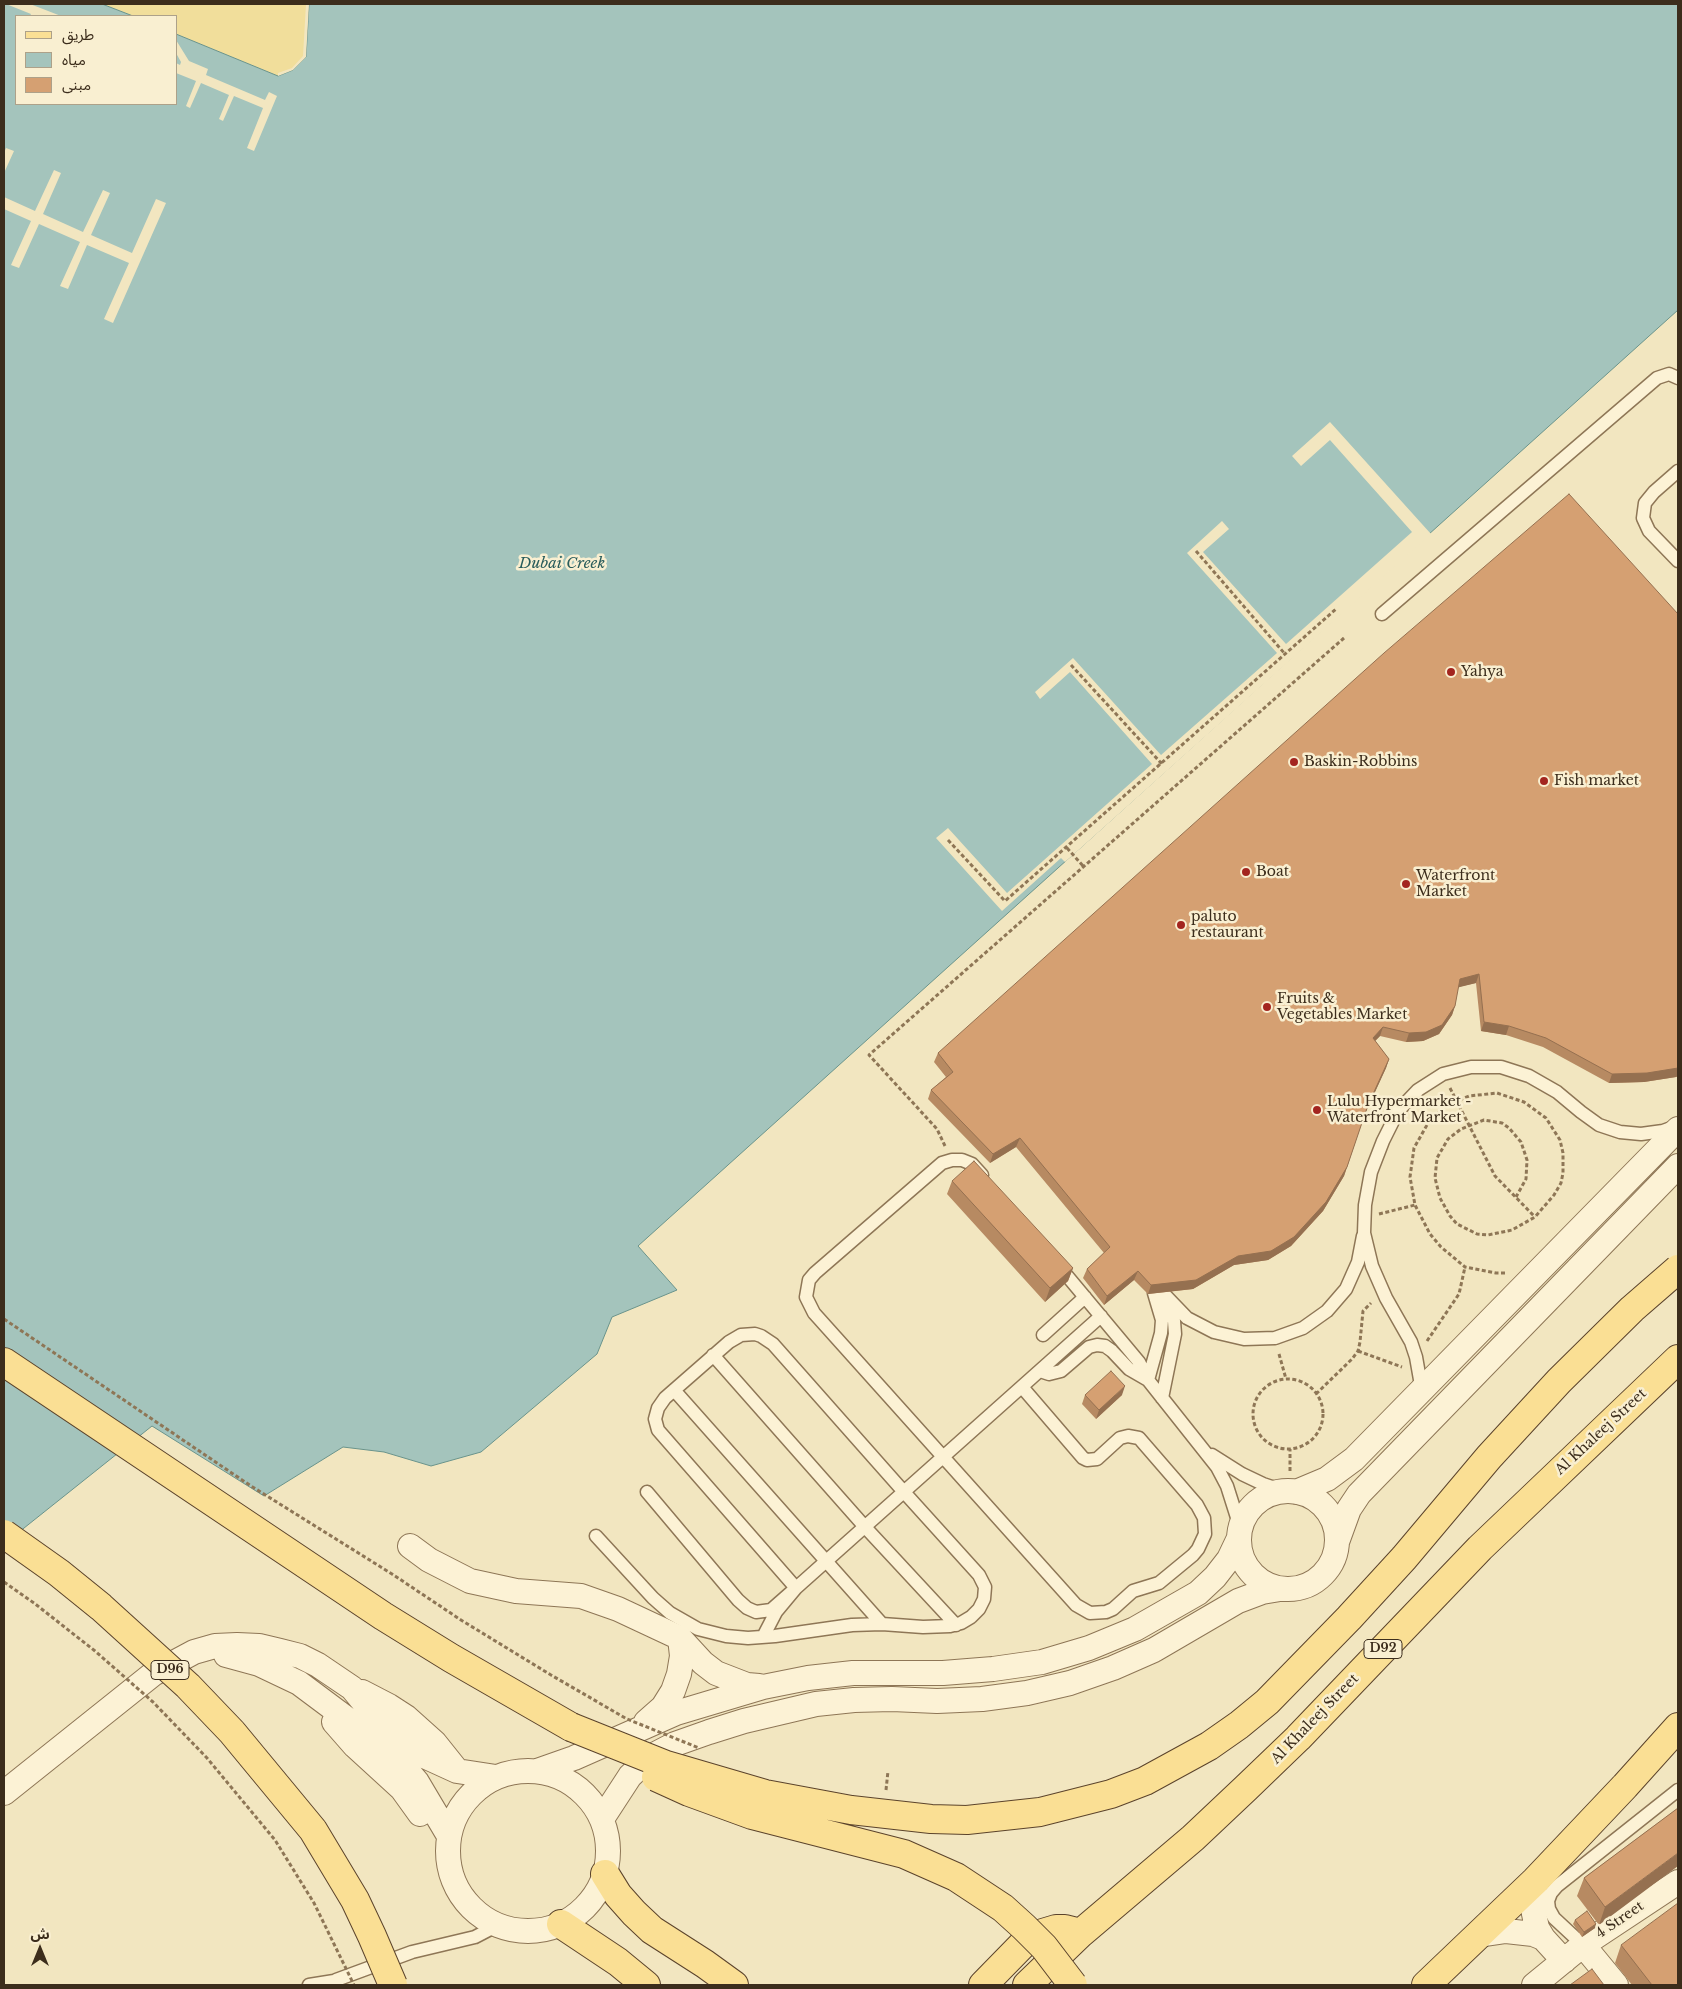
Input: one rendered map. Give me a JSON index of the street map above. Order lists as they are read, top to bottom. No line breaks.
{"streets":{"main road":["Al Khaleej Street","D92","D96"],"street":["4 Street"]},"water":["Dubai Creek"],"places":["Yahya","Baskin-Robbins","Fish market","Boat","Waterfront Market","paluto restaurant","Fruits & Vegetables Market","Lulu Hypermarket - Waterfront Market"],"legend":["طريق","مياه","مبنى"],"north":"top"}
